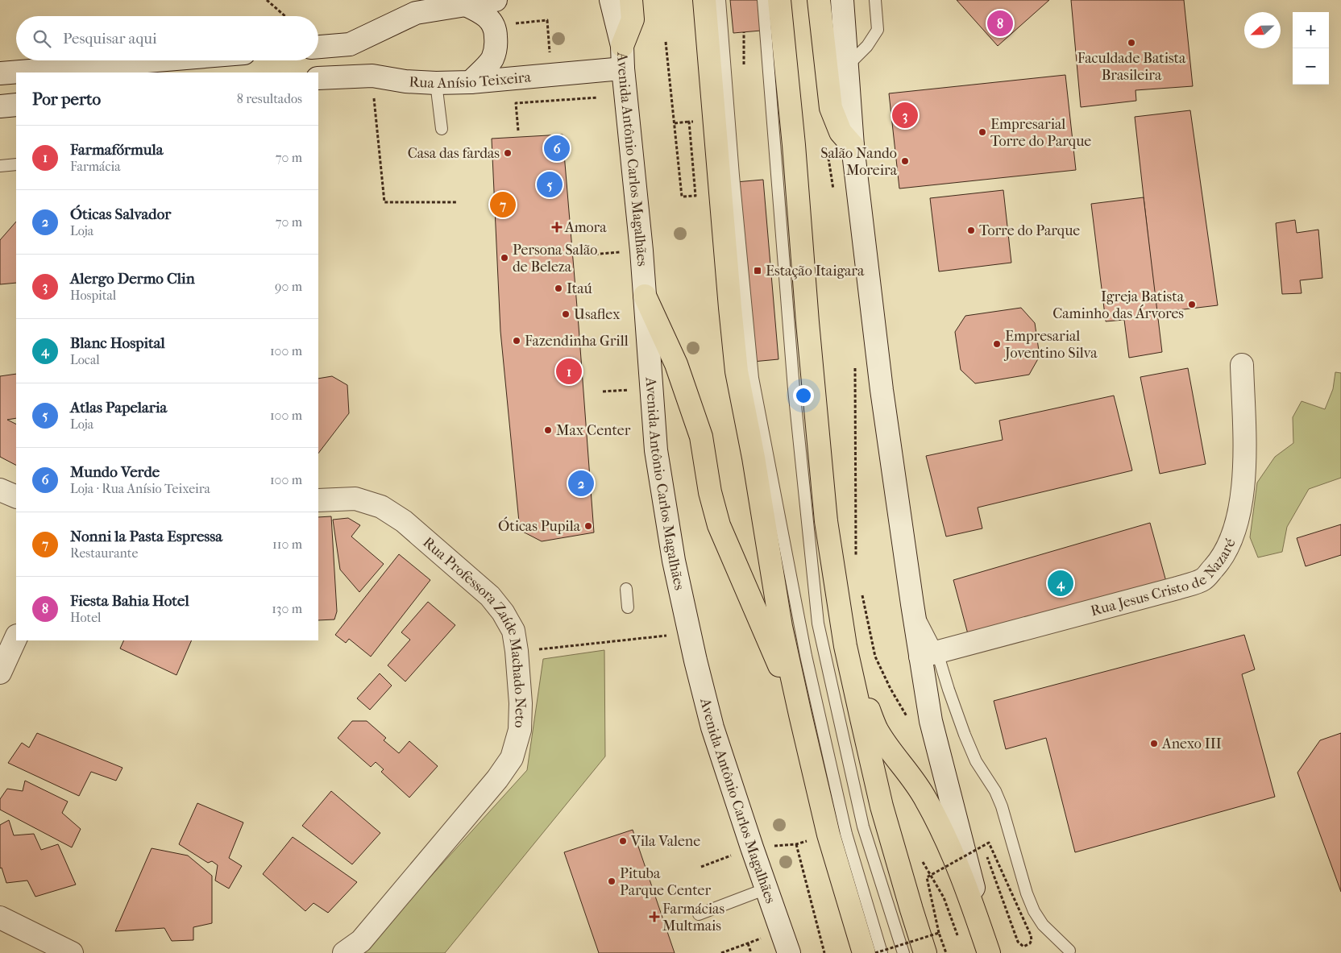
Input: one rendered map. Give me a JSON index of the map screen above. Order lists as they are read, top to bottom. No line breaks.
{"streets":{"street":["Rua Anísio Teixeira","Avenida Antônio Carlos Magalhães","Rua Jesus Cristo de Nazaré","Rua Professora Zaíde Machado Neto"]},"crossings":[["Rua Anísio Teixeira","Avenida Antônio Carlos Magalhães"]],"places":{"other":["Faculdade Batista Brasileira","Empresarial Torre do Parque","Casa das fardas","Salão Nando Moreira","Torre do Parque","Persona Salão de Beleza","Itaú","Igreja Batista Caminho das Árvores","Usaflex","Fazendinha Grill","Empresarial Joventino Silva","Max Center","Óticas Pupila","Anexo III","Vila Valene","Pituba Parque Center"],"health":["Amora","Farmácias Multmais"],"transit":["Estação Itaigara"]},"north":"left","page":{"pins":["8","3","6","5","7","1","2","4"],"map_buttons":["+","−"],"search":"Pesquisar aqui","heading":["Por perto","8 resultados"],"list":[{"mark":"1","name":"Farmafórmula","note":"Farmácia","value":"70 m"},{"mark":"2","name":"Óticas Salvador","note":"Loja","value":"70 m"},{"mark":"3","name":"Alergo Dermo Clin","note":"Hospital","value":"90 m"},{"mark":"4","name":"Blanc Hospital","note":"Local","value":"100 m"},{"mark":"5","name":"Atlas Papelaria","note":"Loja","value":"100 m"},{"mark":"6","name":"Mundo Verde","note":"Loja · Rua Anísio Teixeira","value":"100 m"},{"mark":"7","name":"Nonni la Pasta Espressa","note":"Restaurante","value":"110 m"},{"mark":"8","name":"Fiesta Bahia Hotel","note":"Hotel","value":"130 m"}]}}
